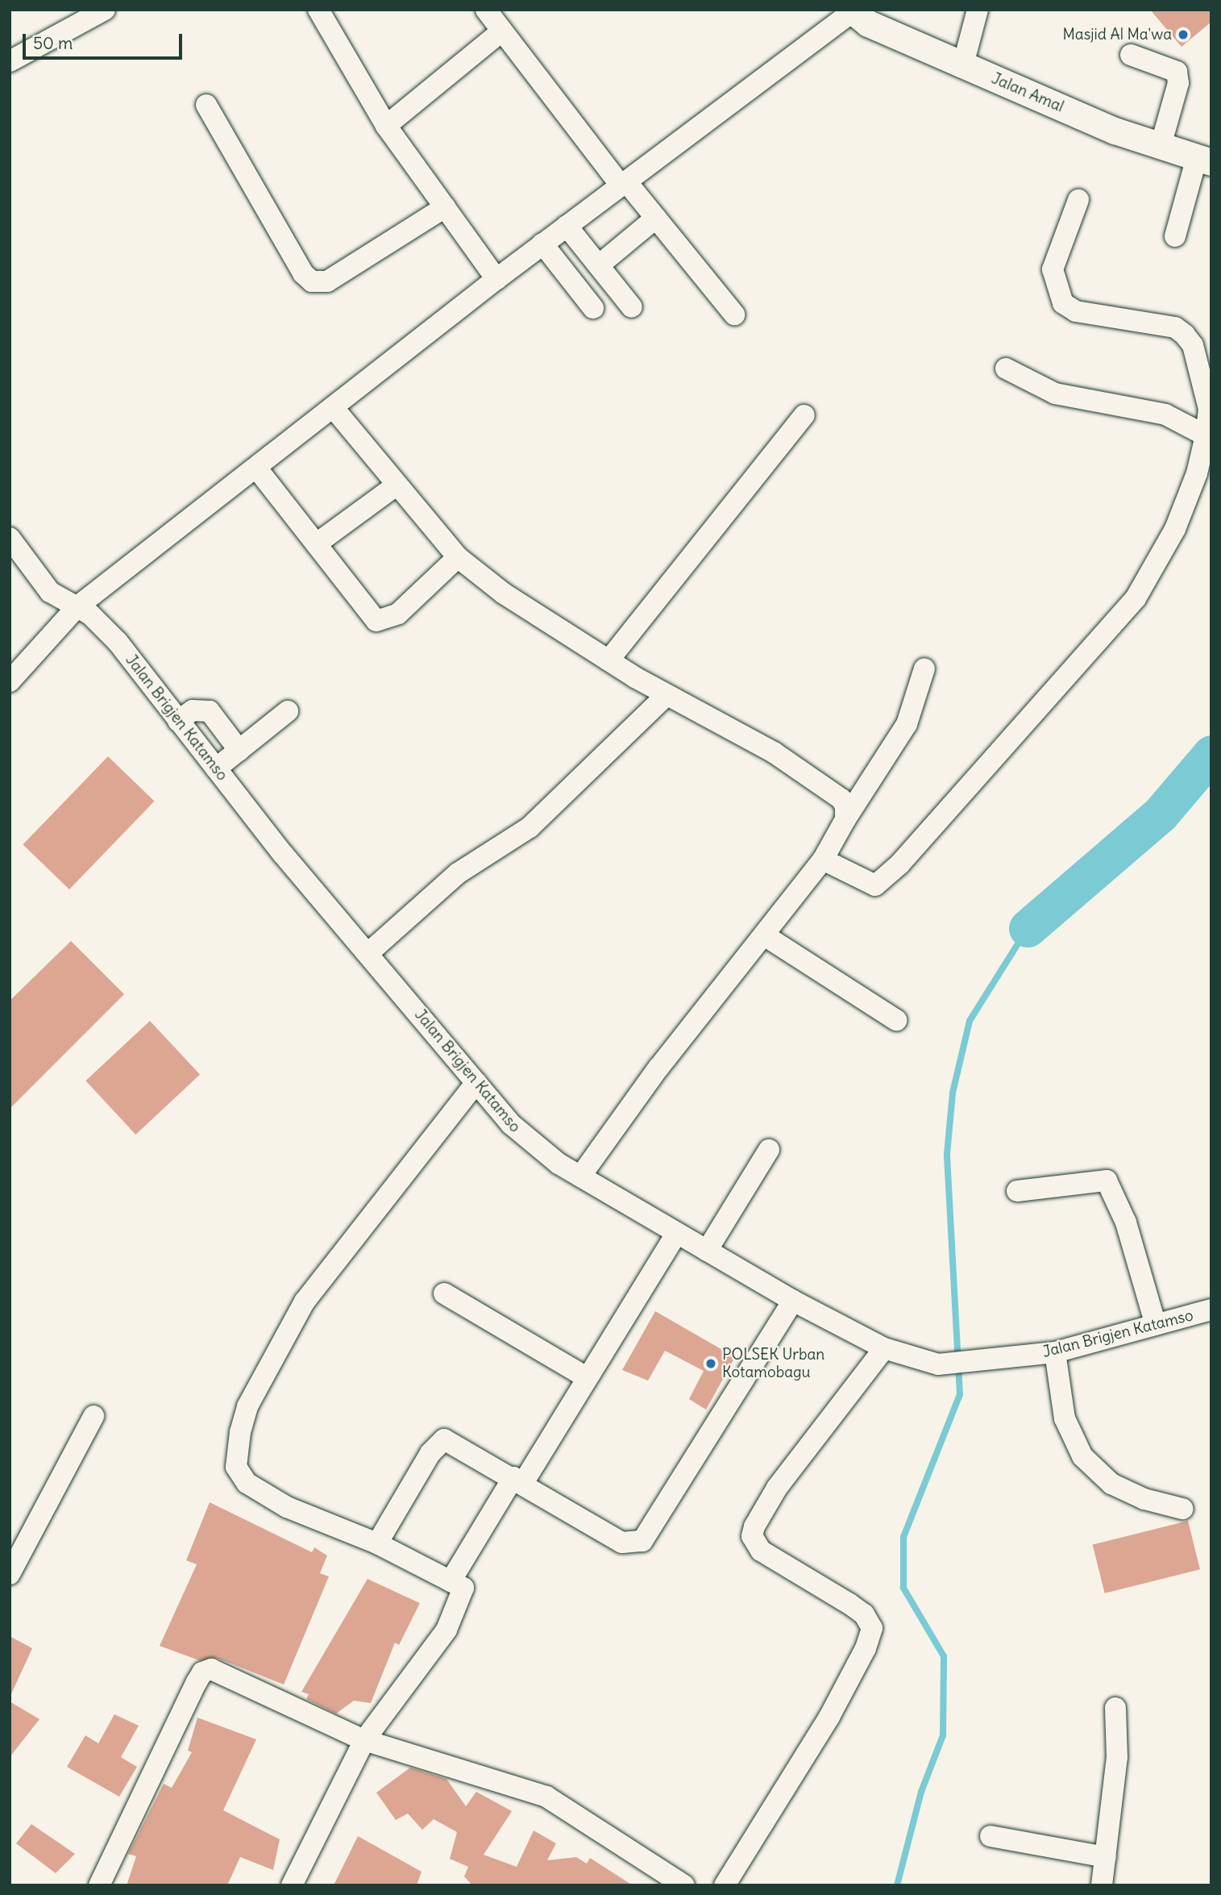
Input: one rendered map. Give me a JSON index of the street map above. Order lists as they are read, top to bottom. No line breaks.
{"streets":{"street":["Jalan Amal","Jalan Brigjen Katamso"]},"places":["Masjid Al Ma'wa","POLSEK Urban Kotamobagu"],"scale_bar":"50 m"}
